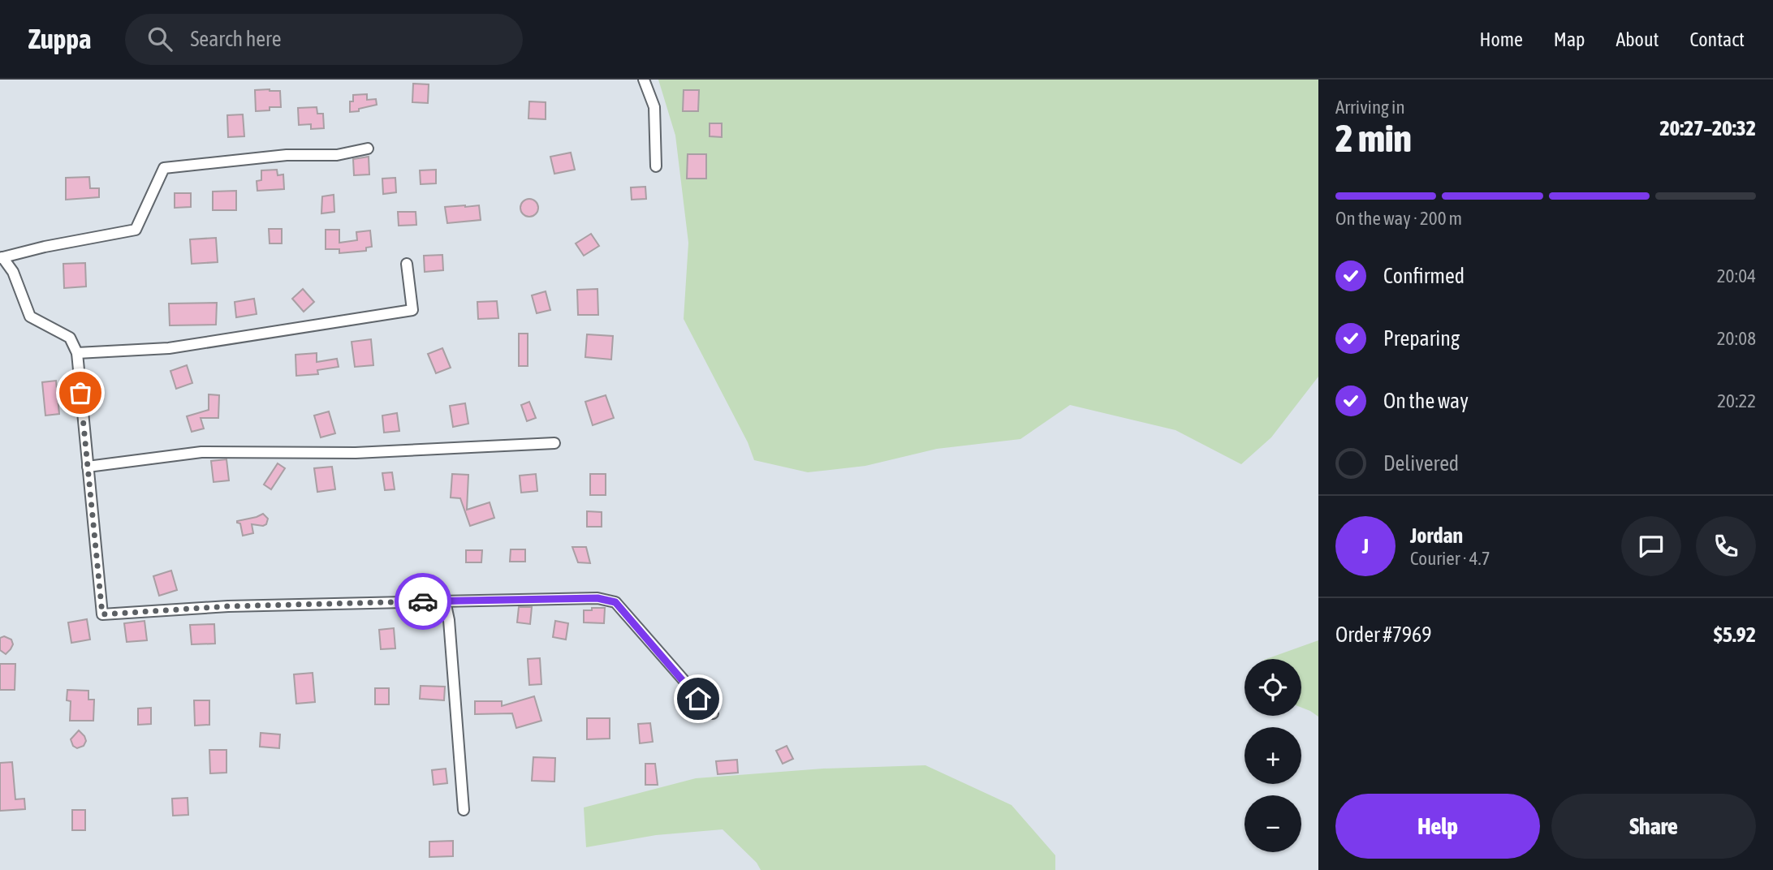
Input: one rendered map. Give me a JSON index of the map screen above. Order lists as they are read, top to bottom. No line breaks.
{"page":{"header":"Zuppa","search":"Search here","nav":["Home","Map","About","Contact"],"heading":["2 min","Arriving in","20:27–20:32"],"panel":["Jordan","Courier · 4.7","Order #7969","$5.92"],"bar":"On the way · 200 m","list":[["Confirmed","20:04"],["Preparing","20:08"],["On the way","20:22"],"Delivered"],"round":"J","map_buttons":["+","−"],"buttons":["Help","Share"]}}
